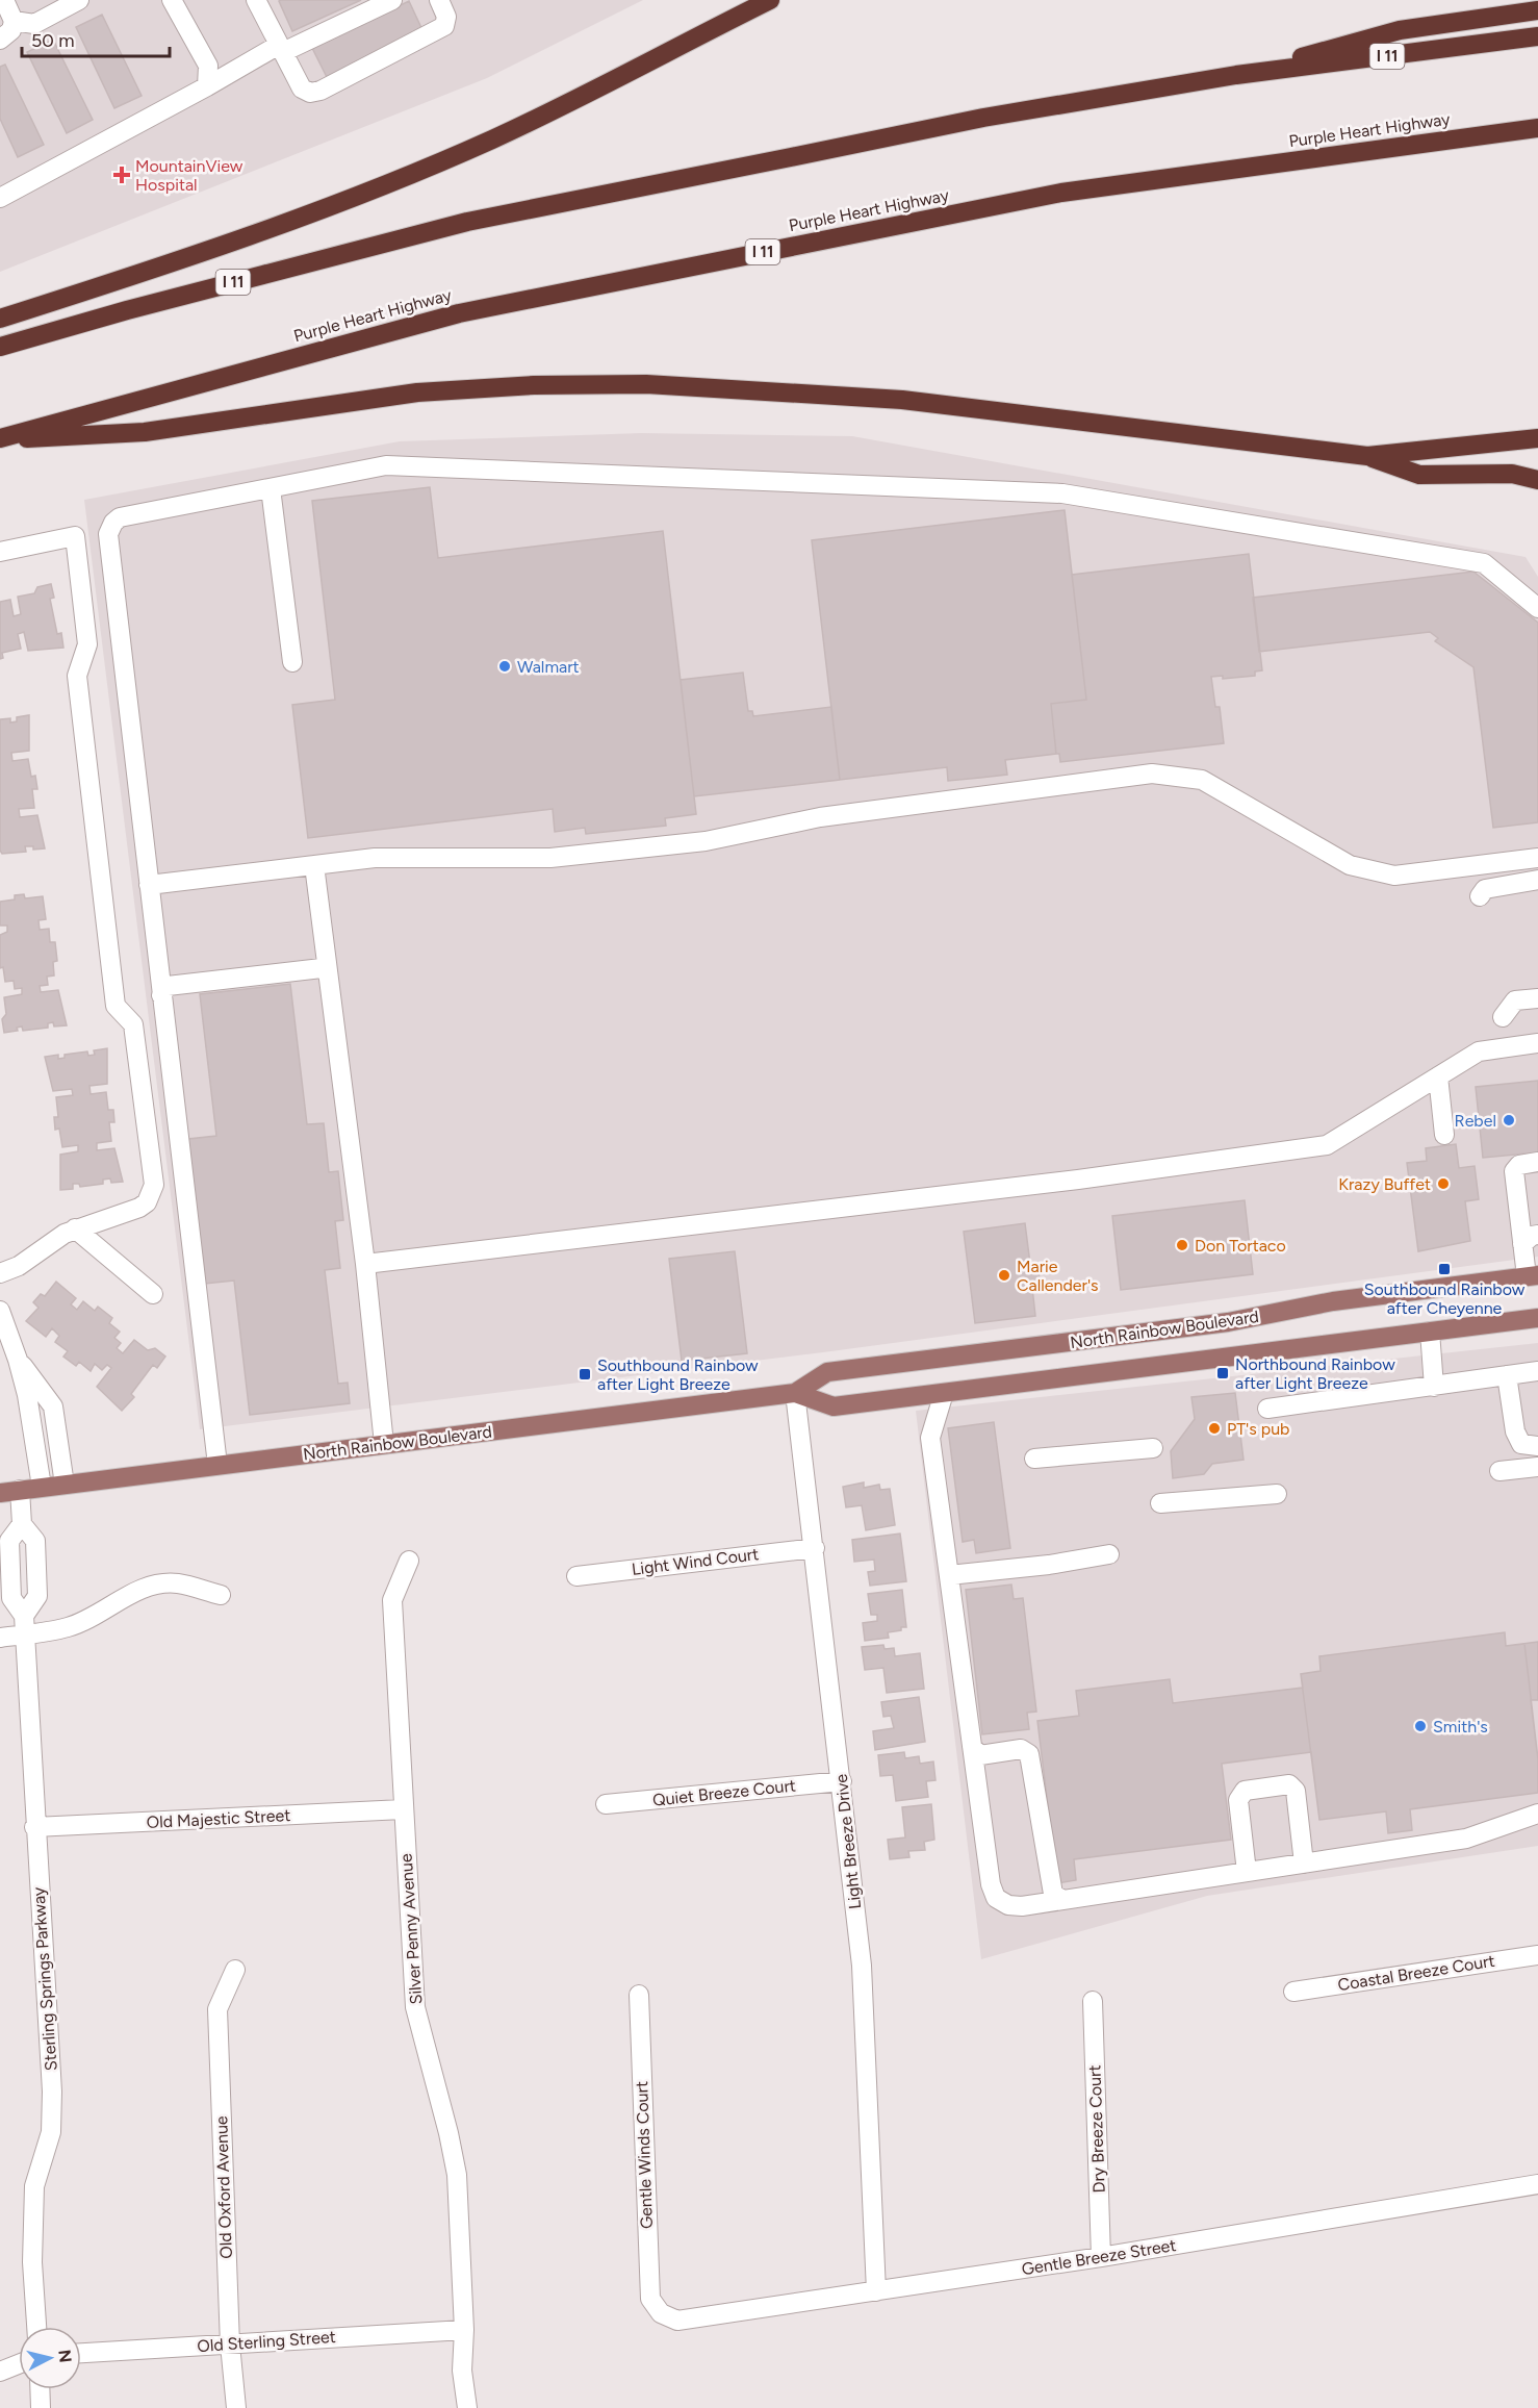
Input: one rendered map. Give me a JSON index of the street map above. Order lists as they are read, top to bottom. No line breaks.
{"streets":{"highway":["I 11","Purple Heart Highway"],"main road":["North Rainbow Boulevard"],"street":["Light Wind Court","Quiet Breeze Court","Old Majestic Street","Light Breeze Drive","Silver Penny Avenue","Coastal Breeze Court","Sterling Springs Parkway","Dry Breeze Court","Gentle Winds Court","Old Oxford Avenue","Gentle Breeze Street","Old Sterling Street"]},"crossings":[["North Rainbow Boulevard","Light Breeze Drive"],["North Rainbow Boulevard","Sterling Springs Parkway"],["Light Wind Court","Light Breeze Drive"],["Quiet Breeze Court","Light Breeze Drive"],["Old Majestic Street","Silver Penny Avenue"],["Old Majestic Street","Sterling Springs Parkway"],["Light Breeze Drive","Gentle Breeze Street"],["Silver Penny Avenue","Old Sterling Street"],["Dry Breeze Court","Gentle Breeze Street"],["Gentle Winds Court","Gentle Breeze Street"],["Old Oxford Avenue","Old Sterling Street"]],"places":{"health":["MountainView Hospital"],"other":["Walmart","Rebel","Krazy Buffet","Don Tortaco","Marie Callender's","PT's pub","Smith's"],"transit":["Southbound Rainbow after Cheyenne","Northbound Rainbow after Light Breeze","Southbound Rainbow after Light Breeze"]},"scale_bar":"50 m","north":"right"}
